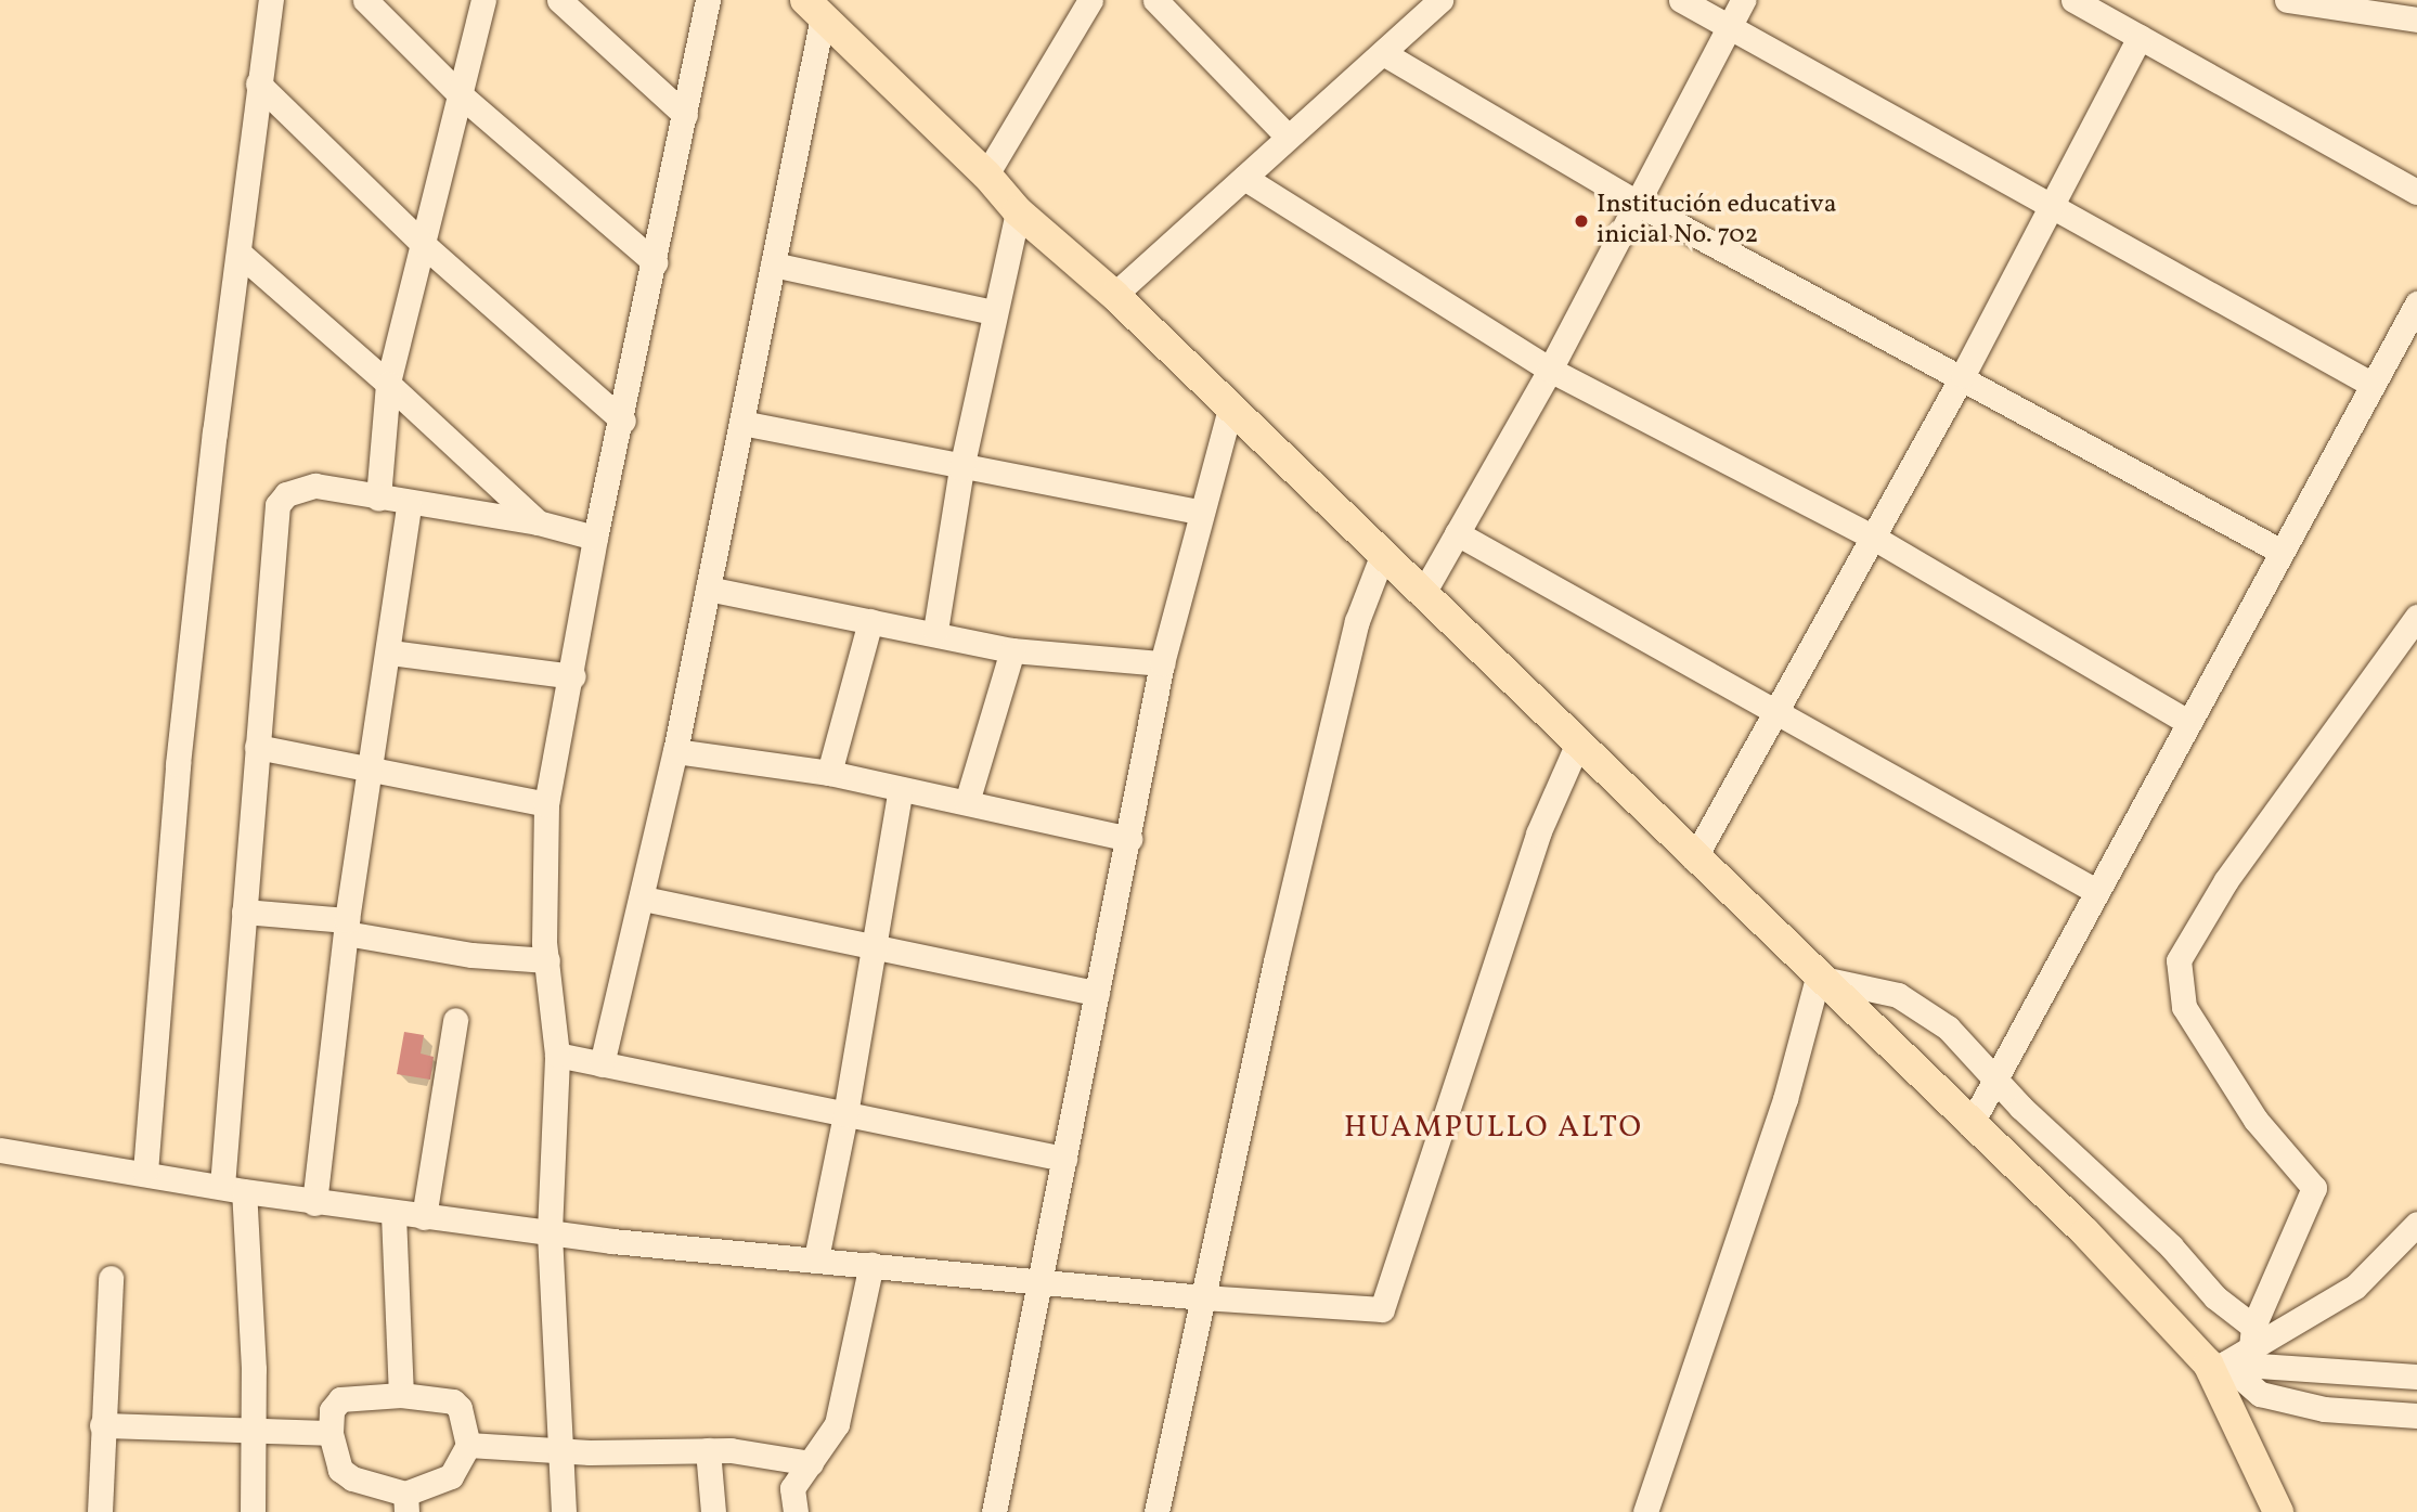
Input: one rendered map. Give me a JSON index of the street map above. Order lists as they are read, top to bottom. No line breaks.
{"districts":["HUAMPULLO ALTO"],"places":["Institución educativa inicial No. 702"]}
